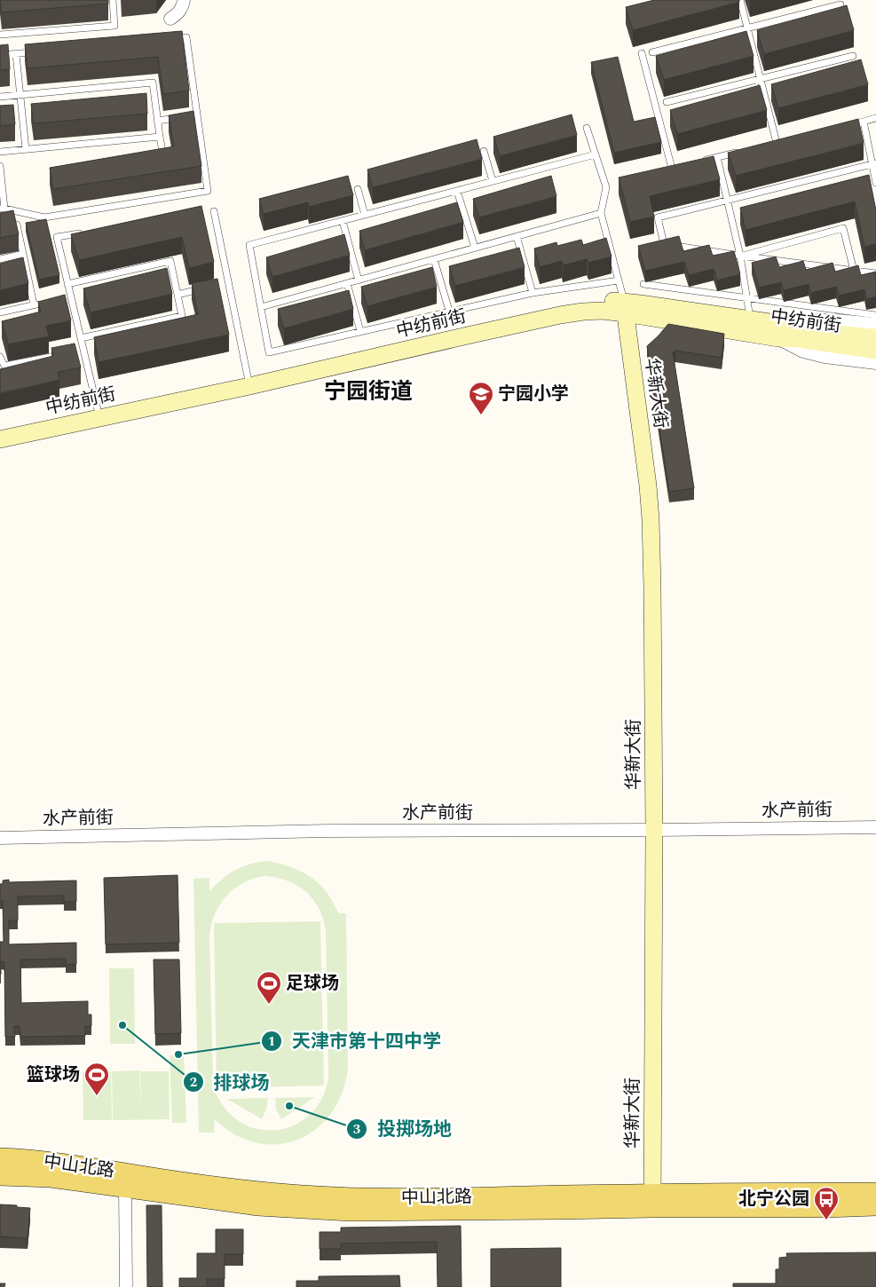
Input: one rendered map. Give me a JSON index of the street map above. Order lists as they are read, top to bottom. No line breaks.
{"streets":{"main road":["中山北路"],"street":["中纺前街","华新大街","水产前街"]},"crossings":[["中纺前街","华新大街"],["华新大街","水产前街"],["华新大街","中山北路"]],"districts":["宁园街道"],"places":{"school or university":["宁园小学"],"sports":["足球场","篮球场"],"other":["排球场","天津市第十四中学","投掷场地"],"bus stop":["北宁公园"]}}
